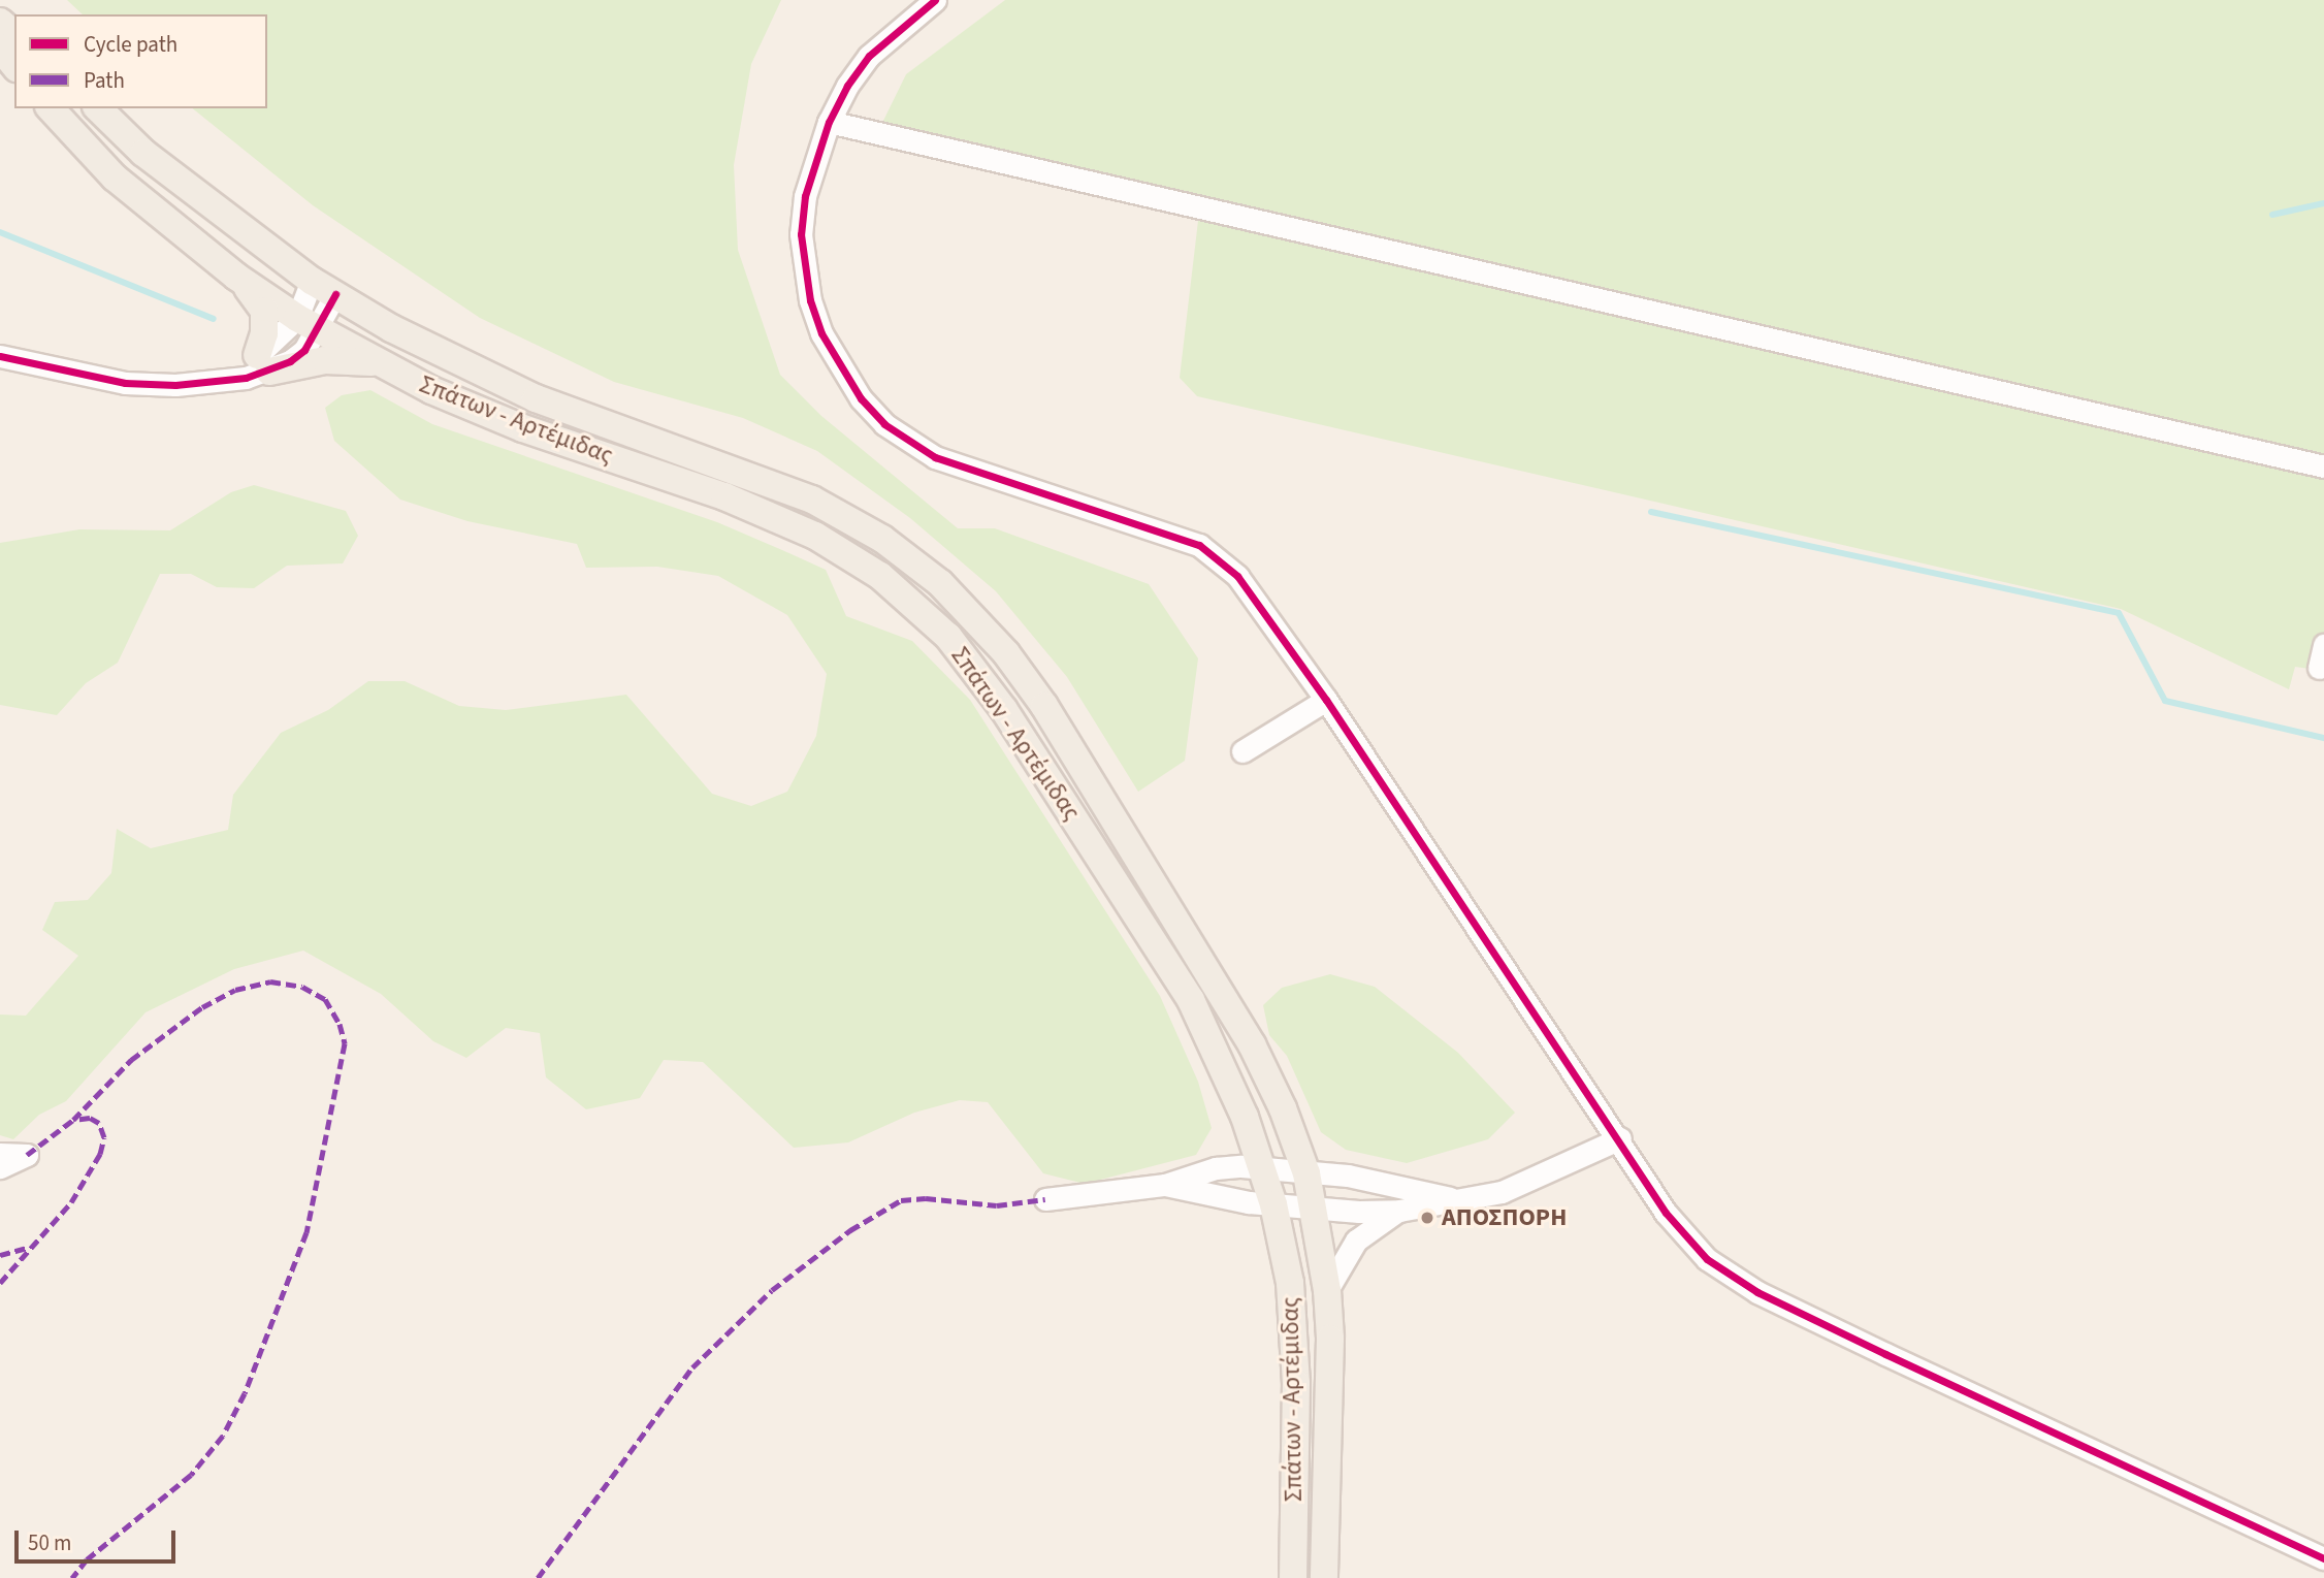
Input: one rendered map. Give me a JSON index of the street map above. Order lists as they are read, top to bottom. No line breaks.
{"streets":{"main road":["Σπάτων - Αρτέμιδας"]},"places":["ΑΠΟΣΠΟΡΗ"],"legend":["Cycle path","Path"],"scale_bar":"50 m"}
